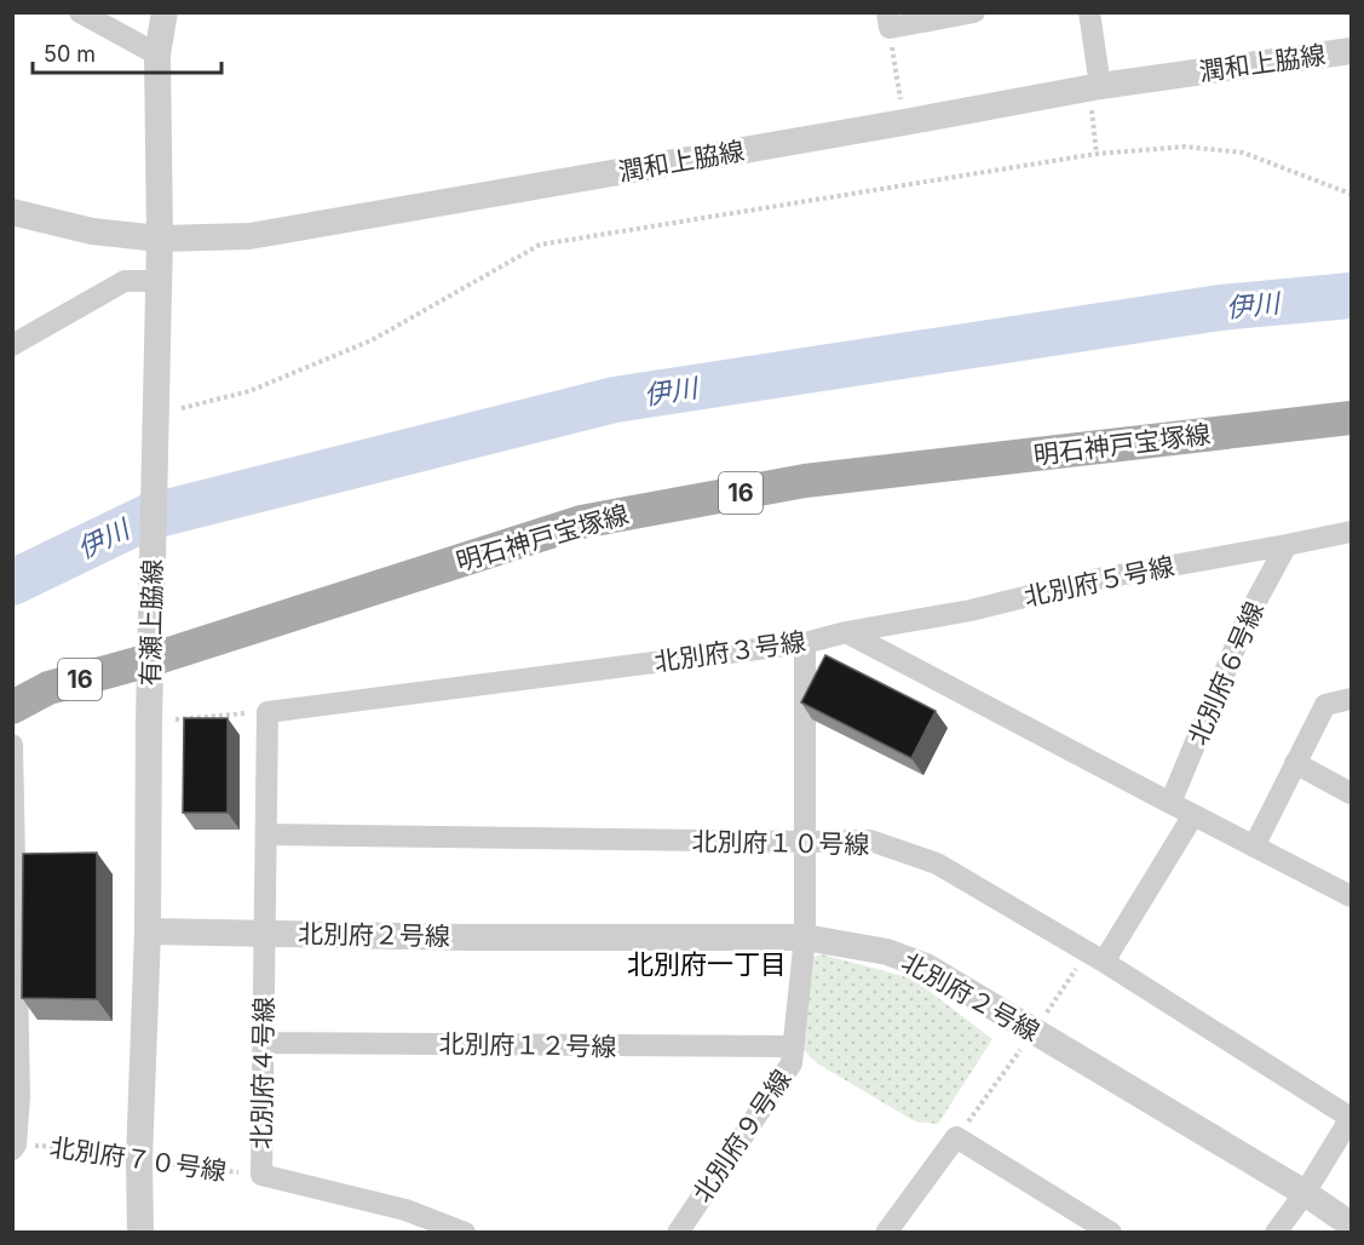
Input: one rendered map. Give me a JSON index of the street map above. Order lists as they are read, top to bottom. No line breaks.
{"streets":{"main road":["明石神戸宝塚線","16"],"street":["潤和上脇線","北別府５号線","有瀬上脇線","北別府３号線","北別府６号線","北別府１０号線","北別府２号線","北別府１２号線","北別府４号線","北別府９号線"],"path":["北別府７０号線"]},"crossings":[["潤和上脇線","有瀬上脇線"],["明石神戸宝塚線","有瀬上脇線"],["北別府５号線","北別府３号線"],["北別府５号線","北別府６号線"],["有瀬上脇線","北別府２号線"],["有瀬上脇線","北別府７０号線"],["北別府３号線","北別府９号線"],["北別府１０号線","北別府９号線"],["北別府２号線","北別府４号線"],["北別府２号線","北別府９号線"],["北別府１２号線","北別府４号線"],["北別府１２号線","北別府９号線"],["北別府４号線","北別府７０号線"]],"districts":["北別府一丁目"],"water":["伊川"],"scale_bar":"50 m"}
